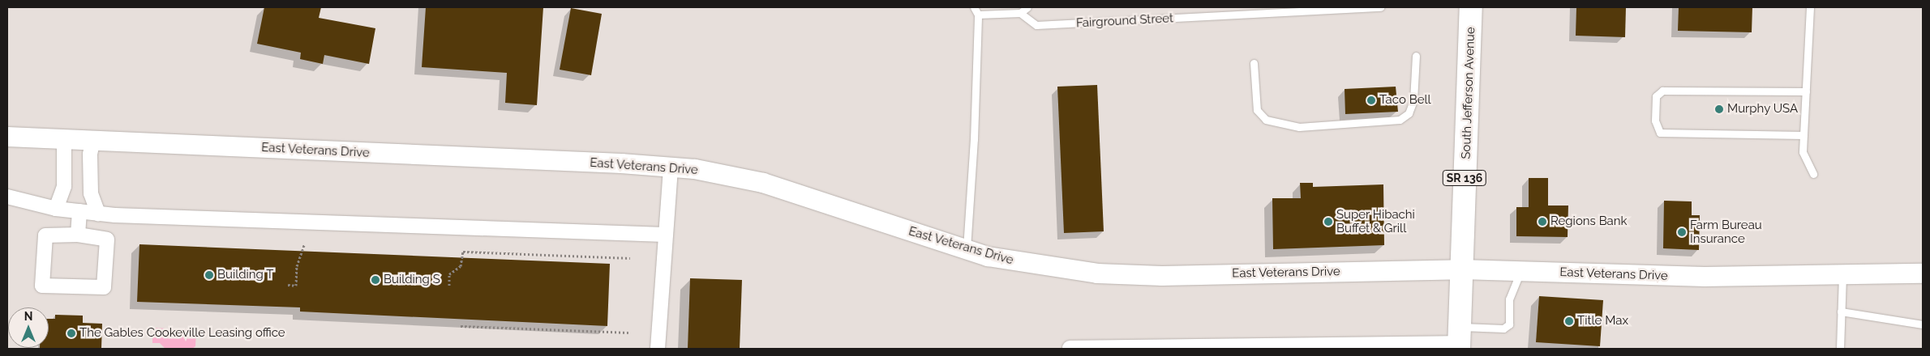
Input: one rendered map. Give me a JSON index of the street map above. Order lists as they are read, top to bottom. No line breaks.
{"streets":{"main road":["South Jefferson Avenue","SR 136"],"street":["East Veterans Drive"],"lane":["Fairground Street"]},"crossings":[["South Jefferson Avenue","East Veterans Drive"]],"places":["Taco Bell","Murphy USA","Super Hibachi Buffet & Grill","Regions Bank","Farm Bureau Insurance","Building T","Building S","Title Max","The Gables Cookeville Leasing office"],"north":"top"}
